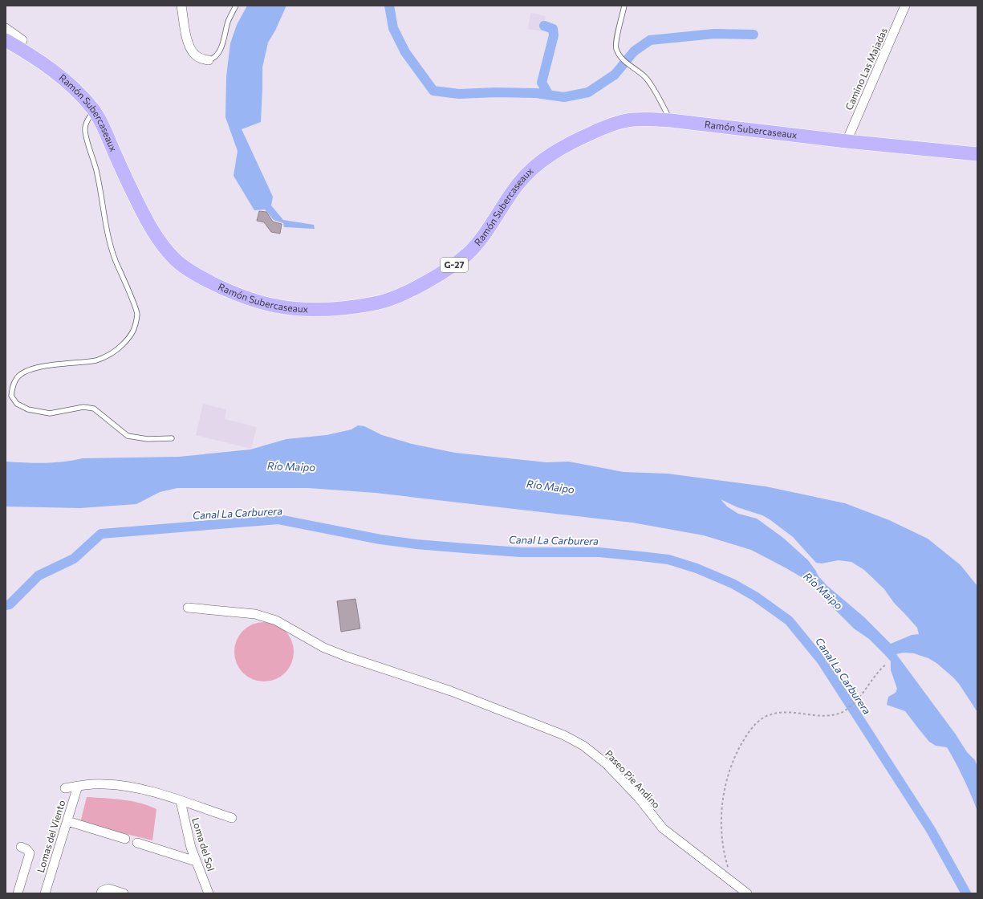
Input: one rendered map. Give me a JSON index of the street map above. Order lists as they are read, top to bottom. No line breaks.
{"streets":{"main road":["Ramón Subercaseaux","G-27"],"street":["Camino Las Majadas","Paseo Pie Andino","Lomas del Viento","Loma del Sol"]},"crossings":[["Camino Las Majadas","Ramón Subercaseaux"]],"water":["Río Maipo","Canal La Carburera"]}
